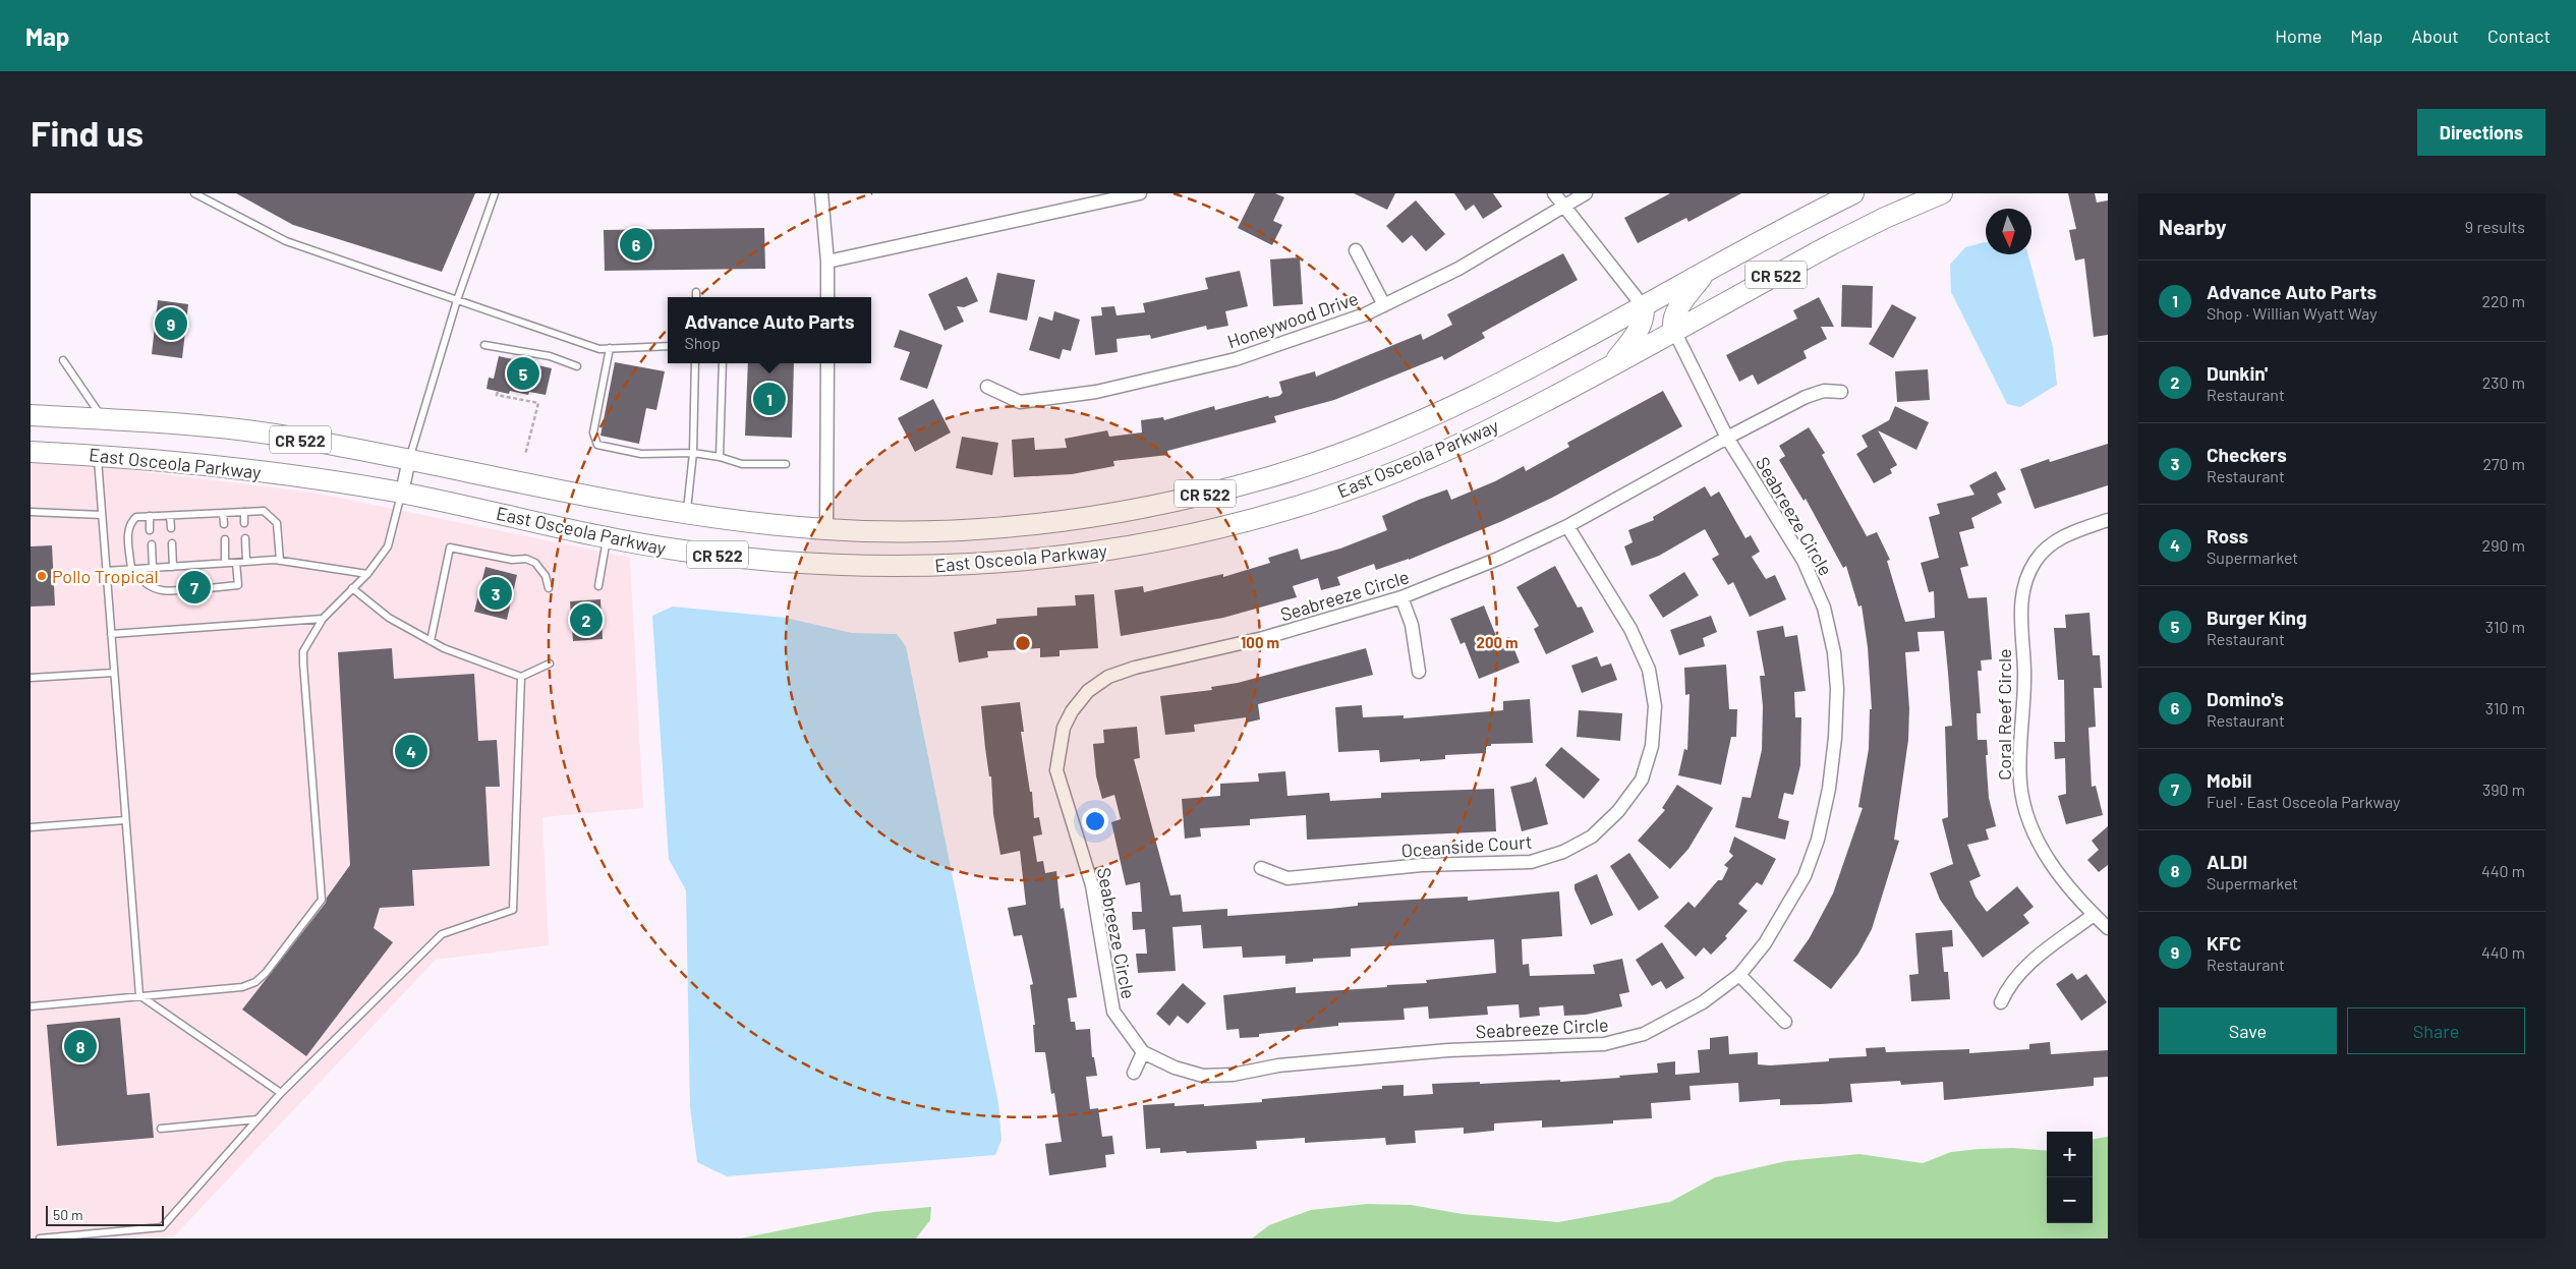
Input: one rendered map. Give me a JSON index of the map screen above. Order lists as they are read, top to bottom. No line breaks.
{"streets":{"main road":["CR 522","East Osceola Parkway"],"street":["Honeywood Drive","Seabreeze Circle","Coral Reef Circle","Oceanside Court"]},"crossings":[["East Osceola Parkway","Seabreeze Circle"],["Seabreeze Circle","Oceanside Court"]],"places":["Pollo Tropical"],"scale_bar":"50 m","north":"bottom","page":{"header":"Map","nav":["Home","Map","About","Contact"],"buttons":["Directions",["Save","Share"]],"title":"Find us","heading":["Nearby","9 results"],"pins":["6","9","5","1","7","3","2","4","8"],"list":[{"mark":"1","name":"Advance Auto Parts","note":"Shop · Willian Wyatt Way","value":"220 m"},{"mark":"2","name":"Dunkin'","note":"Restaurant","value":"230 m"},{"mark":"3","name":"Checkers","note":"Restaurant","value":"270 m"},{"mark":"4","name":"Ross","note":"Supermarket","value":"290 m"},{"mark":"5","name":"Burger King","note":"Restaurant","value":"310 m"},{"mark":"6","name":"Domino's","note":"Restaurant","value":"310 m"},{"mark":"7","name":"Mobil","note":"Fuel · East Osceola Parkway","value":"390 m"},{"mark":"8","name":"ALDI","note":"Supermarket","value":"440 m"},{"mark":"9","name":"KFC","note":"Restaurant","value":"440 m"}],"popup":["Advance Auto Parts","Shop"],"map_buttons":["+","−"],"scale":"50 m"},"rings":["100 m","200 m"]}
